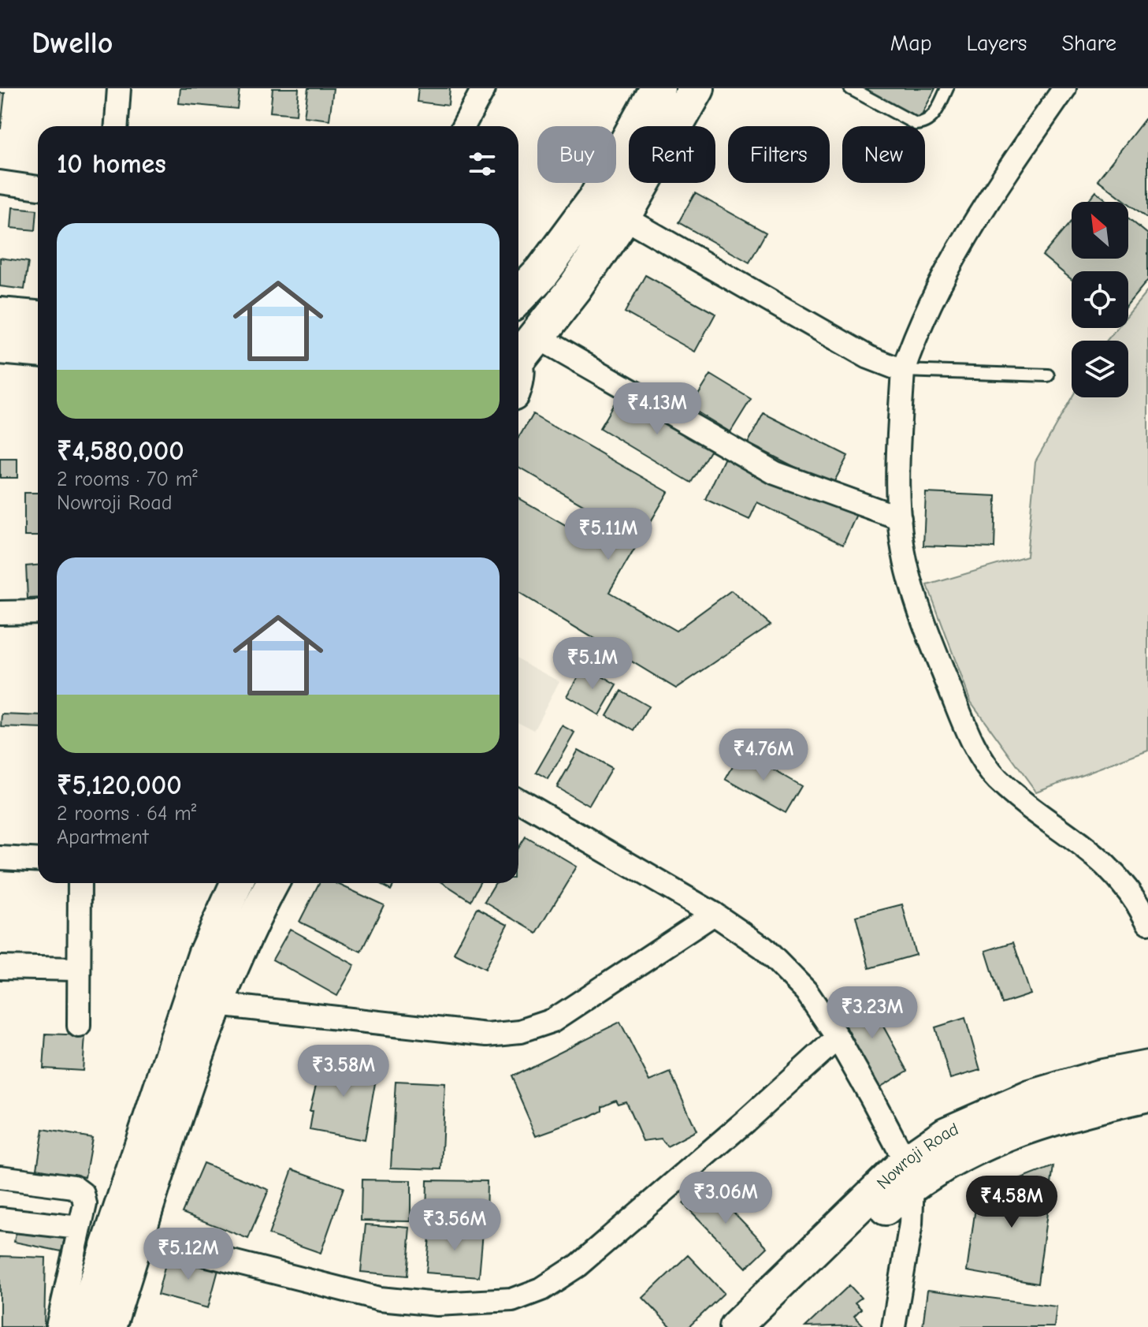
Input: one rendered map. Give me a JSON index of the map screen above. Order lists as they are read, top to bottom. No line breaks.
{"streets":{"main road":["Nowroji Road"]},"north":"top left","page":{"header":"Dwello","nav":["Map","Layers","Share"],"chip":["Buy","Rent","Filters","New"],"heading":"10 homes","list":[{"name":"₹4,580,000","note":"2 rooms · 70 m² · Nowroji Road"},{"name":"₹5,120,000","note":"2 rooms · 64 m² · Apartment"}],"price":["₹4.13M","₹5.11M","₹5.1M","₹4.76M","₹3.23M","₹3.58M","₹3.06M","₹4.58M","₹3.56M","₹5.12M"]}}
